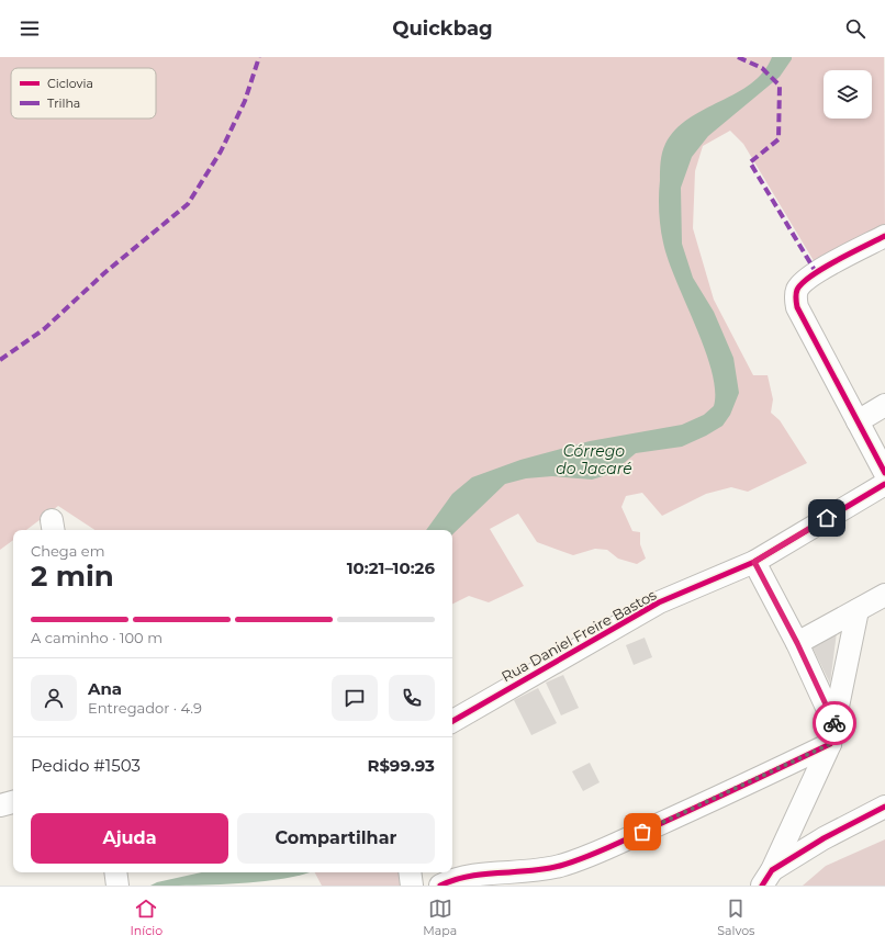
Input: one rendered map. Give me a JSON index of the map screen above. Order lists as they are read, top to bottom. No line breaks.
{"streets":{"street":["Rua Daniel Freire Bastos"]},"water":["Córrego do Jacaré"],"legend":["Ciclovia","Trilha"],"page":{"header":"Quickbag","heading":["2 min","Chega em","10:21–10:26"],"panel":["Ana","Entregador · 4.9","Pedido #1503","R$99.93"],"bar":"A caminho · 100 m","buttons":["Ajuda","Compartilhar"],"tabs":["Início","Mapa","Salvos"]}}
